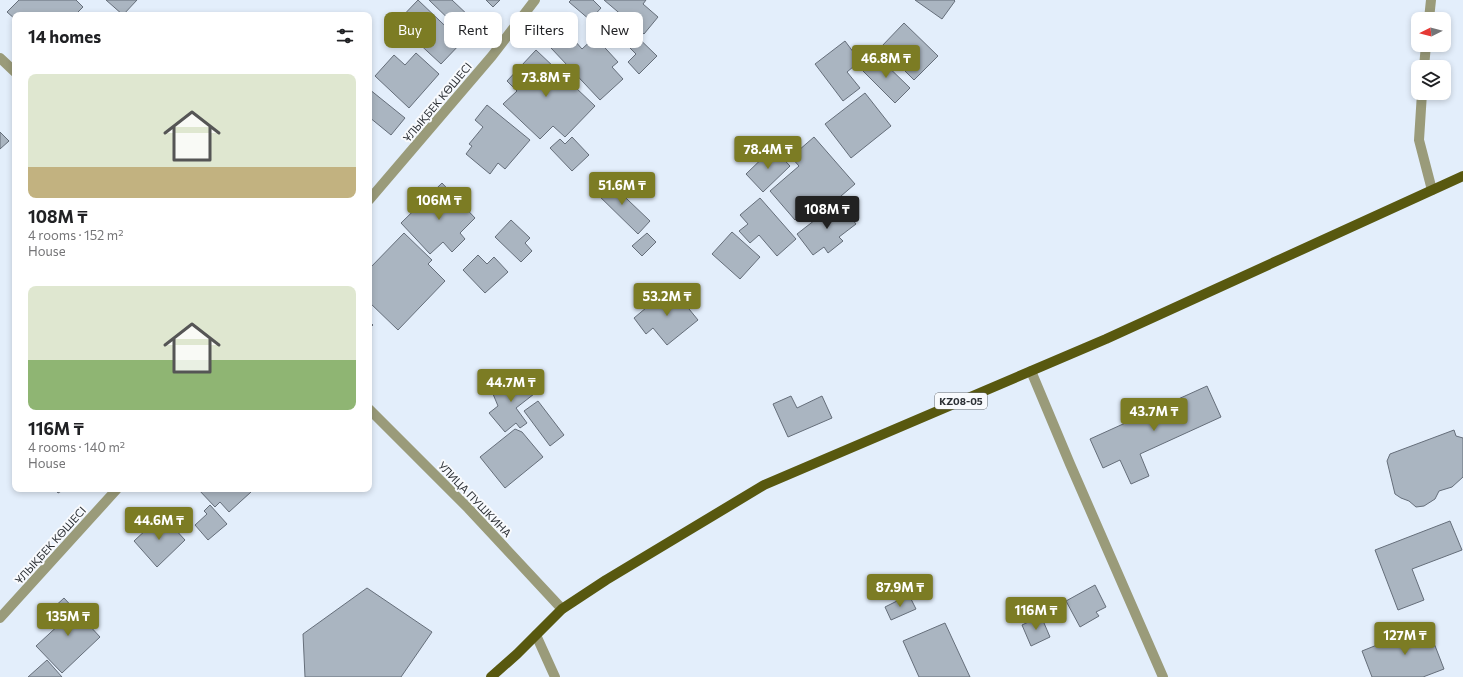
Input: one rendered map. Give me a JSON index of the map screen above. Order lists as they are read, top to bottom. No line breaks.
{"streets":{"main road":["KZ08-05"],"street":["ҰЛЫҚБЕК КӨШЕСІ","УЛИЦА ПУШКИНА"]},"crossings":[["KZ08-05","УЛИЦА ПУШКИНА"]],"north":"left","page":{"chip":["Buy","Rent","Filters","New"],"heading":"14 homes","price":["46.8M ₸","73.8M ₸","78.4M ₸","51.6M ₸","106M ₸","108M ₸","53.2M ₸","44.7M ₸","43.7M ₸","44.6M ₸","87.9M ₸","116M ₸","135M ₸","127M ₸"],"list":[{"name":"108M ₸","note":"4 rooms · 152 m² · House"},{"name":"116M ₸","note":"4 rooms · 140 m² · House"}]}}
